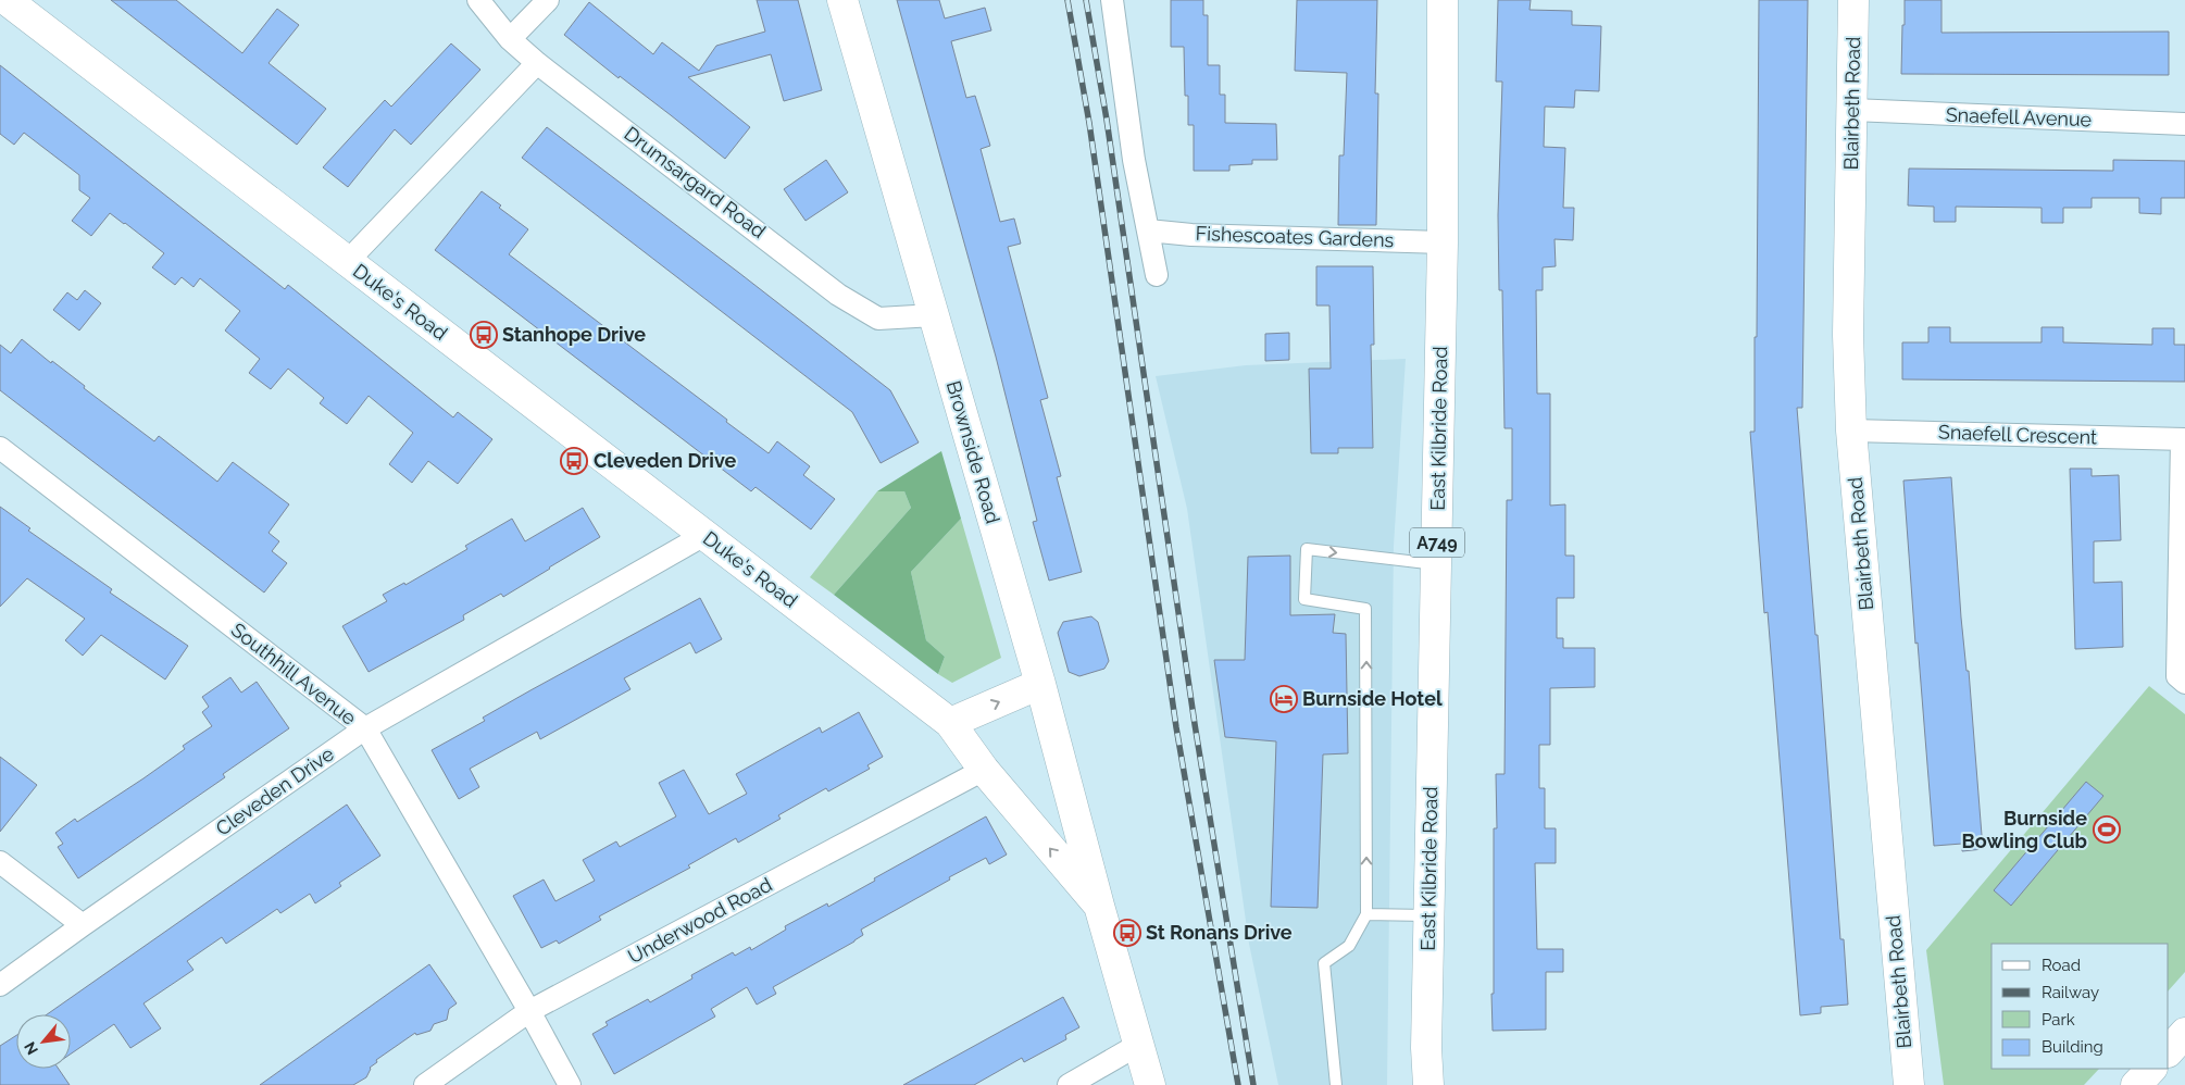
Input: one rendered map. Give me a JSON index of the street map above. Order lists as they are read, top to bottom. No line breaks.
{"streets":{"main road":["Blairbeth Road","Duke's Road","East Kilbride Road","Brownside Road","A749"],"street":["Snaefell Avenue","Drumsargard Road","Fishescoates Gardens","Snaefell Crescent","Southhill Avenue","Cleveden Drive","Underwood Road"]},"crossings":[["Blairbeth Road","Snaefell Avenue"],["Blairbeth Road","Snaefell Crescent"],["Drumsargard Road","Brownside Road"],["Fishescoates Gardens","East Kilbride Road"],["Duke's Road","Brownside Road"],["Duke's Road","Cleveden Drive"],["Duke's Road","Underwood Road"],["Southhill Avenue","Cleveden Drive"],["Southhill Avenue","Underwood Road"]],"places":{"bus stop":["Stanhope Drive","Cleveden Drive","St Ronans Drive"],"hotel":["Burnside Hotel"],"sports":["Burnside Bowling Club"]},"legend":["Road","Railway","Park","Building"],"north":"bottom left"}
